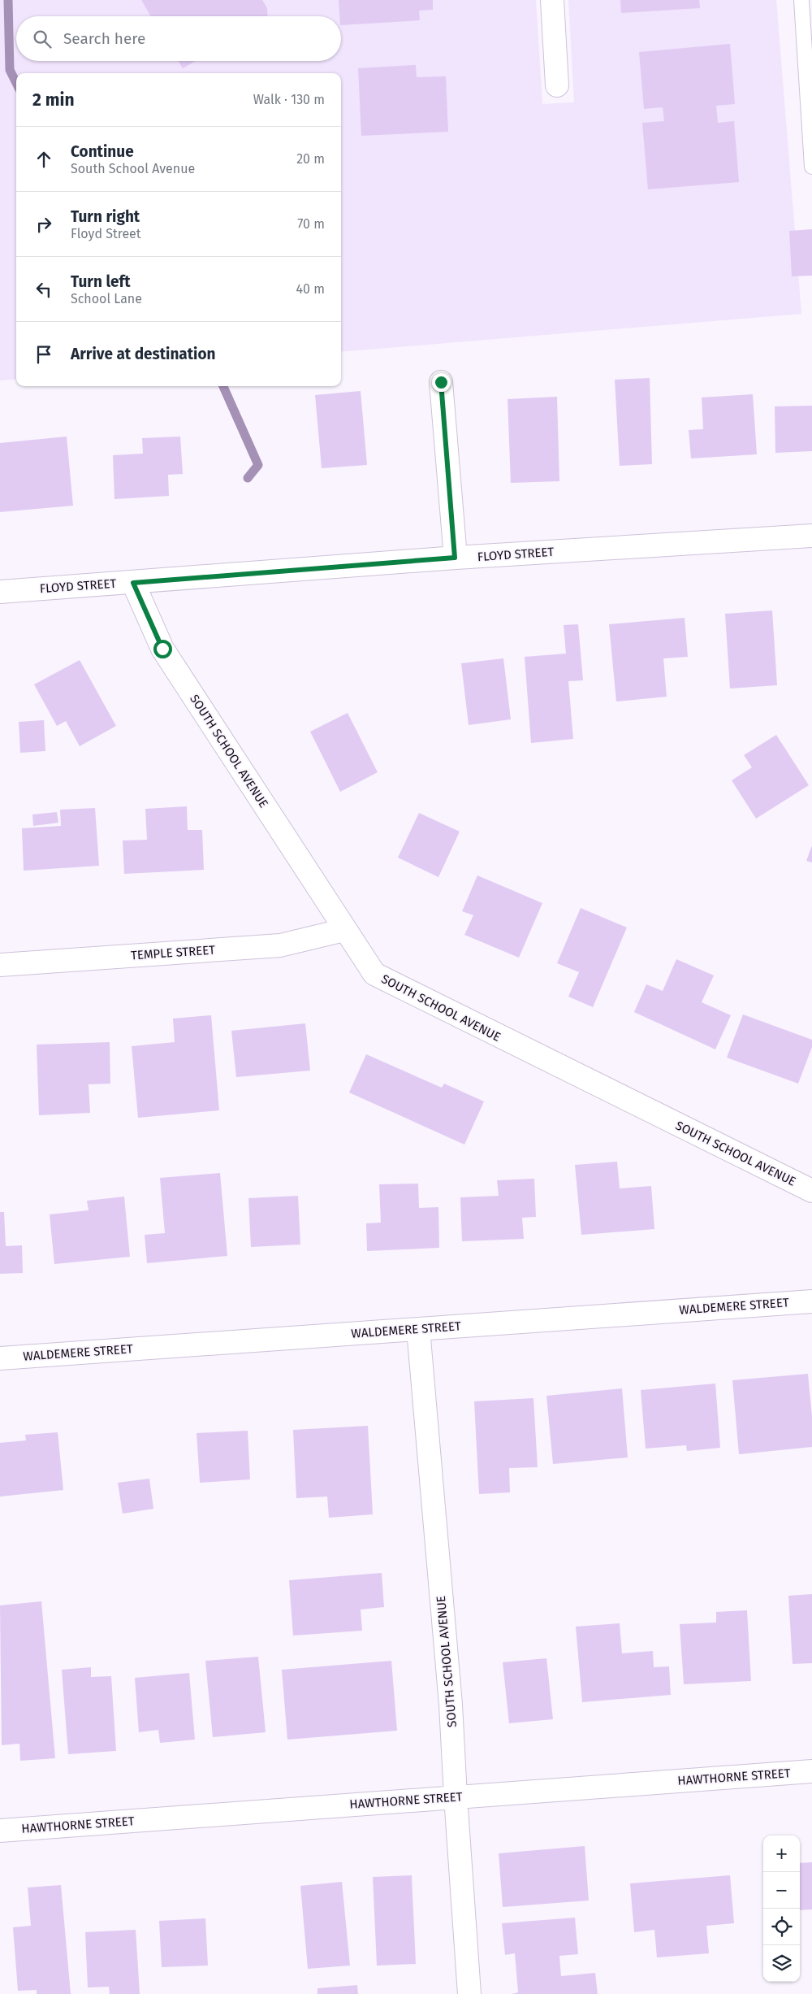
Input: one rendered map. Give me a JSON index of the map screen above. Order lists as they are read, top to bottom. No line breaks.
{"streets":{"street":["FLOYD STREET","SOUTH SCHOOL AVENUE","TEMPLE STREET","WALDEMERE STREET","HAWTHORNE STREET"]},"crossings":[["FLOYD STREET","SOUTH SCHOOL AVENUE"],["SOUTH SCHOOL AVENUE","TEMPLE STREET"],["SOUTH SCHOOL AVENUE","WALDEMERE STREET"],["SOUTH SCHOOL AVENUE","HAWTHORNE STREET"]],"page":{"search":"Search here","heading":["2 min","Walk · 130 m"],"list":[["Continue","South School Avenue","20 m"],["Turn right","Floyd Street","70 m"],["Turn left","School Lane","40 m"],"Arrive at destination"],"map_buttons":["+","−"]}}
